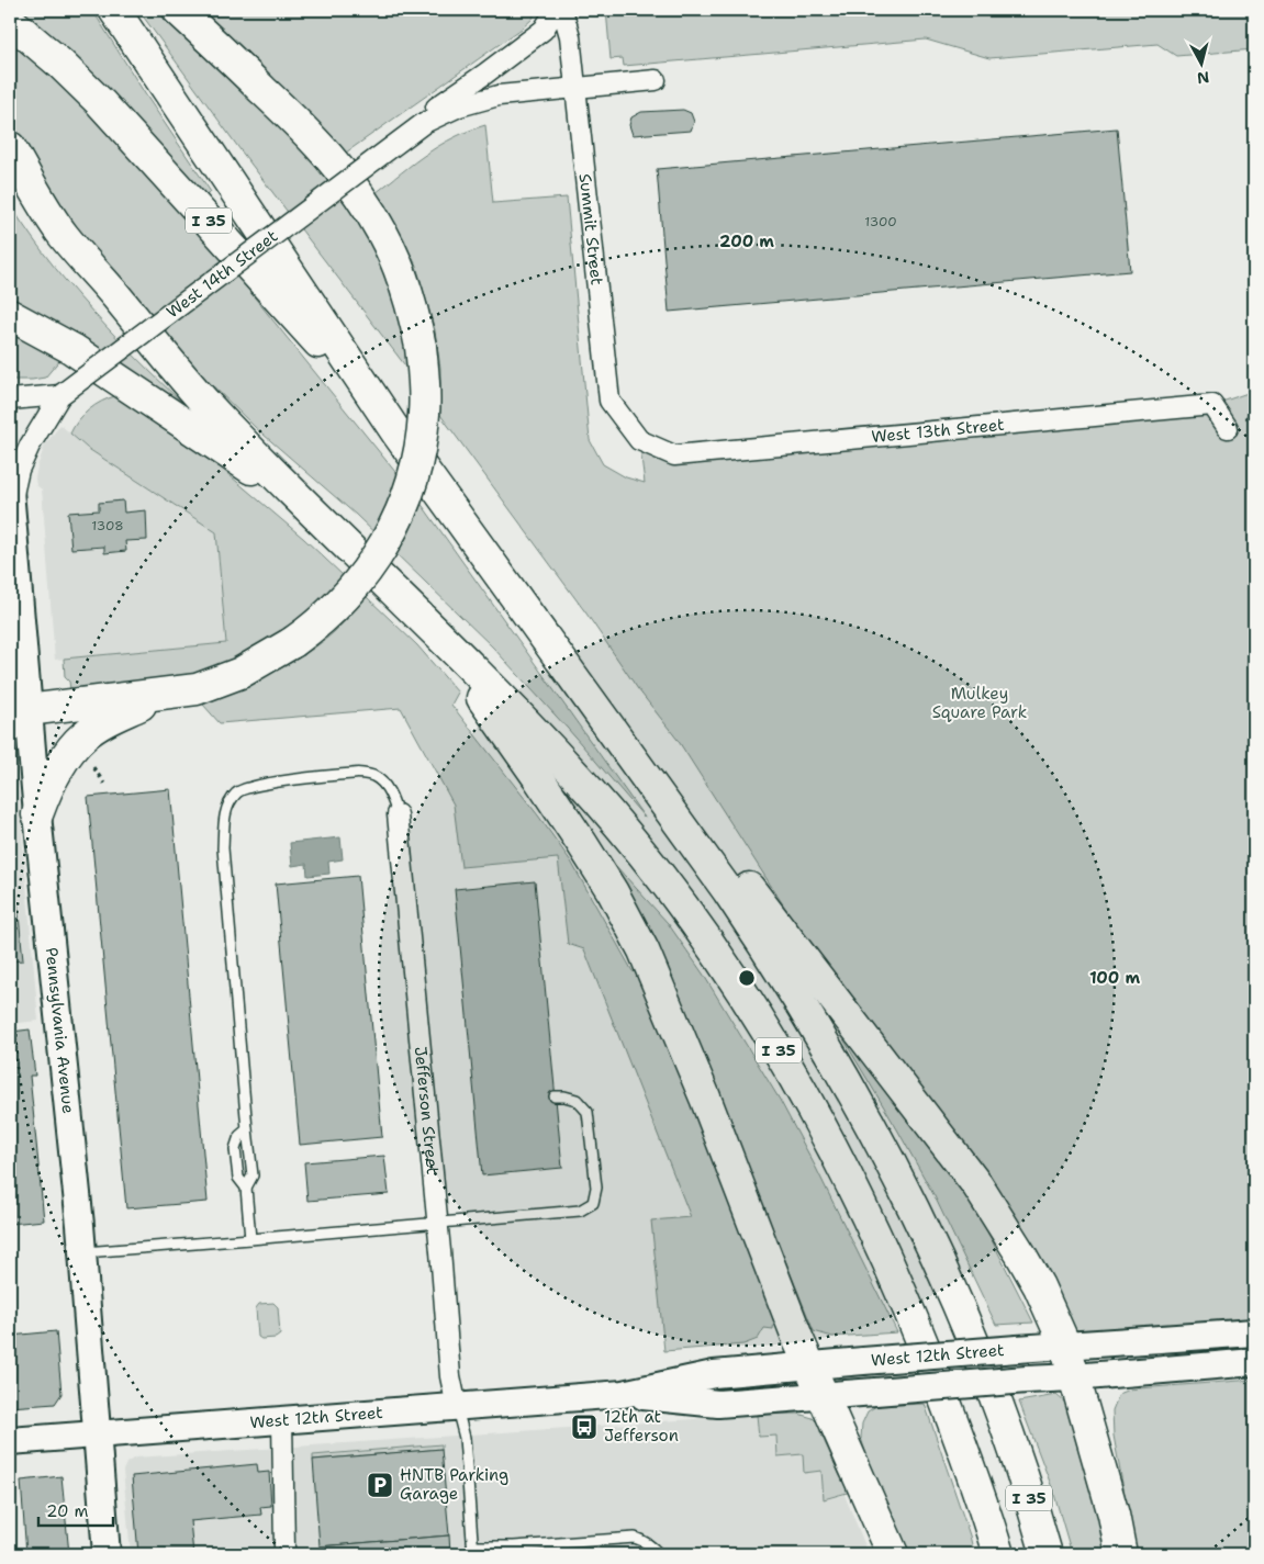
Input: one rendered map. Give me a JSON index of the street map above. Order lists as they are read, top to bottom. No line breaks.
{"streets":{"highway":["I 35"],"main road":["Pennsylvania Avenue","West 12th Street"],"street":["Summit Street","West 14th Street","West 13th Street","Jefferson Street"]},"crossings":[["Summit Street","West 14th Street"],["Summit Street","West 13th Street"],["West 14th Street","Pennsylvania Avenue"],["Pennsylvania Avenue","West 12th Street"],["Jefferson Street","West 12th Street"]],"parks":["Mulkey Square Park"],"places":{"bus stop":["12th at Jefferson"],"parking":["HNTB Parking Garage"]},"house_numbers":["1300","1308"],"scale_bar":"20 m","north":"bottom","rings":["200 m","100 m"]}
